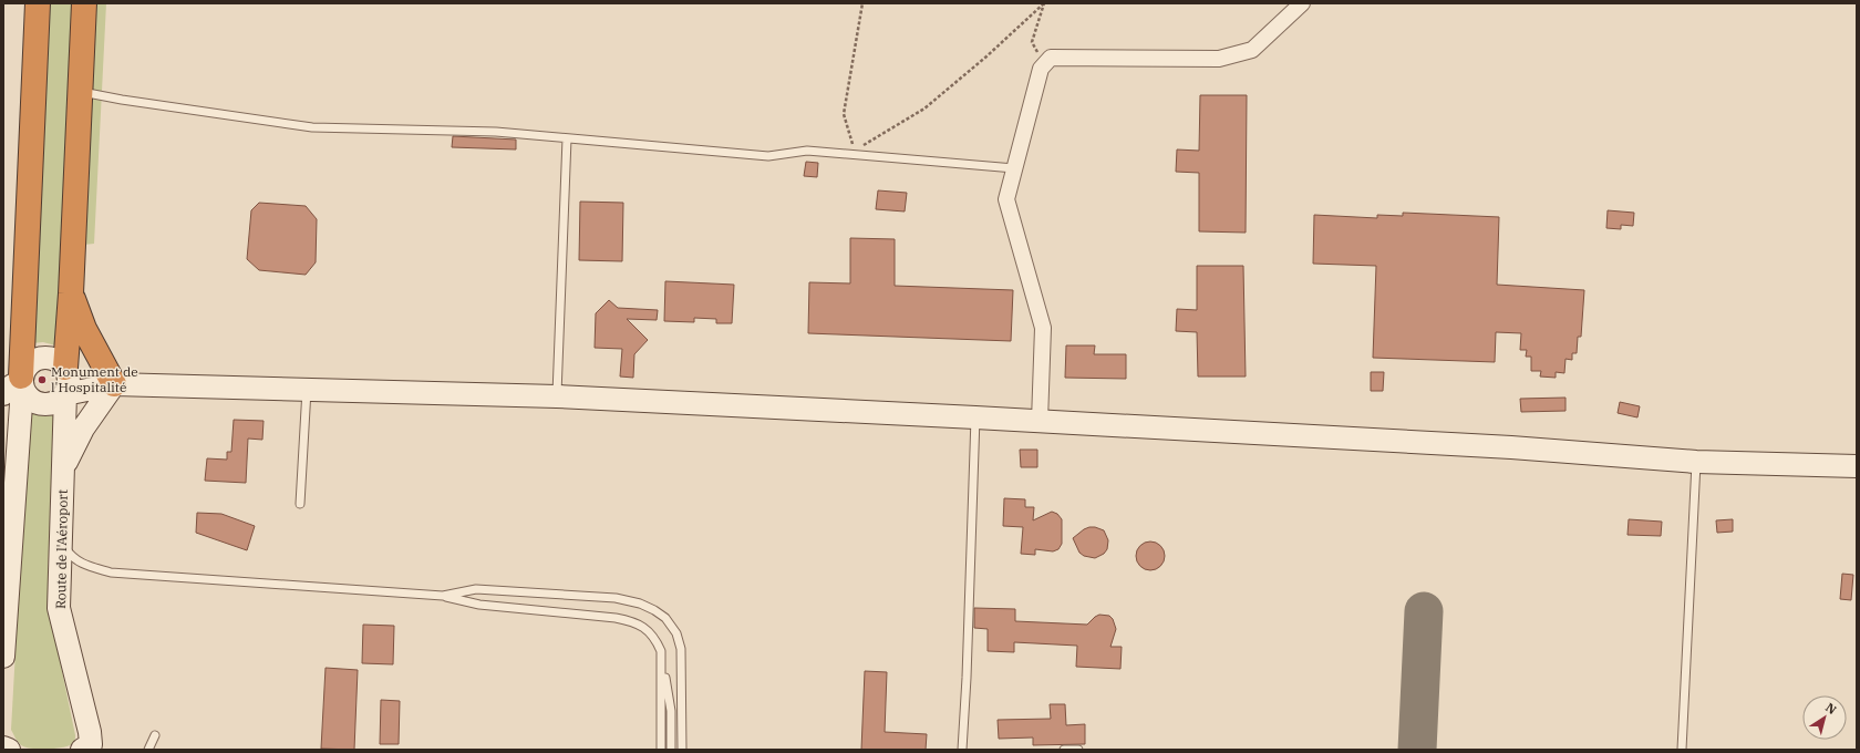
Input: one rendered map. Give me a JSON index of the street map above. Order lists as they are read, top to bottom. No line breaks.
{"streets":{"street":["Route de l'Aéroport"]},"places":["Monument de l'Hospitalité"],"north":"top right"}
